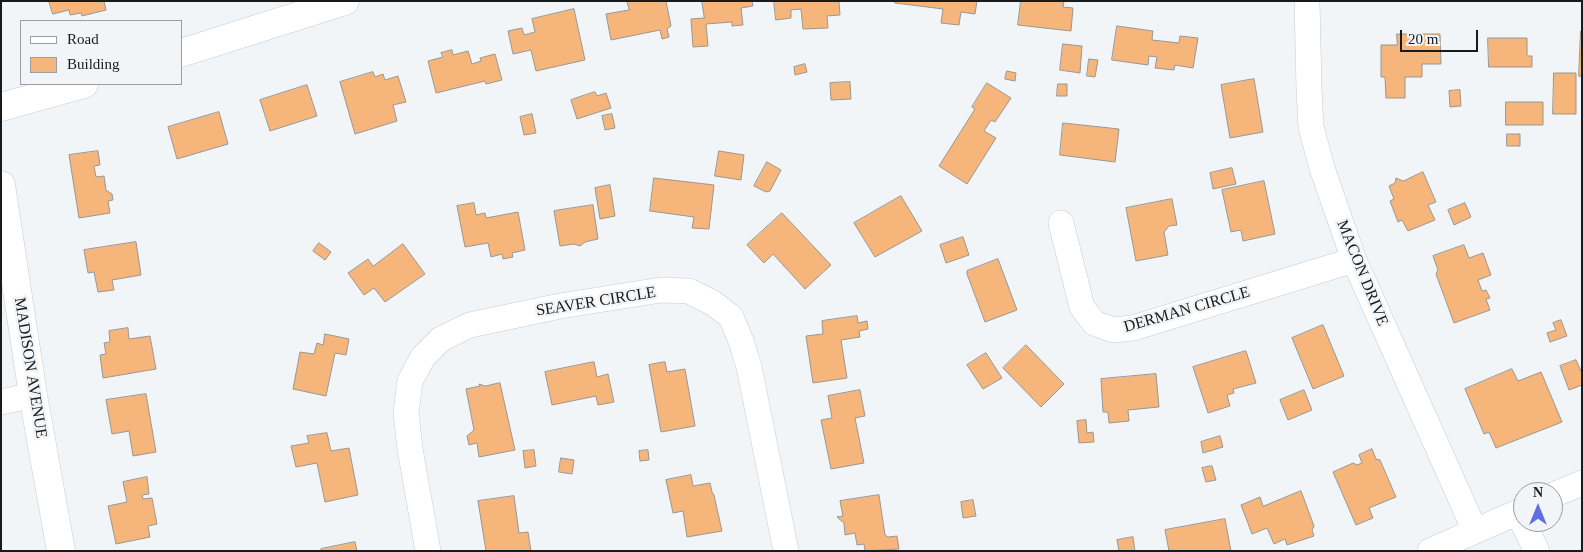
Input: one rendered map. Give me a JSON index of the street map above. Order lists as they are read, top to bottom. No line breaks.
{"streets":{"main road":["MADISON AVENUE"],"street":["MACON DRIVE","SEAVER CIRCLE","DERMAN CIRCLE"]},"crossings":[["MACON DRIVE","DERMAN CIRCLE"]],"legend":["Road","Building"],"scale_bar":"20 m","north":"top"}
